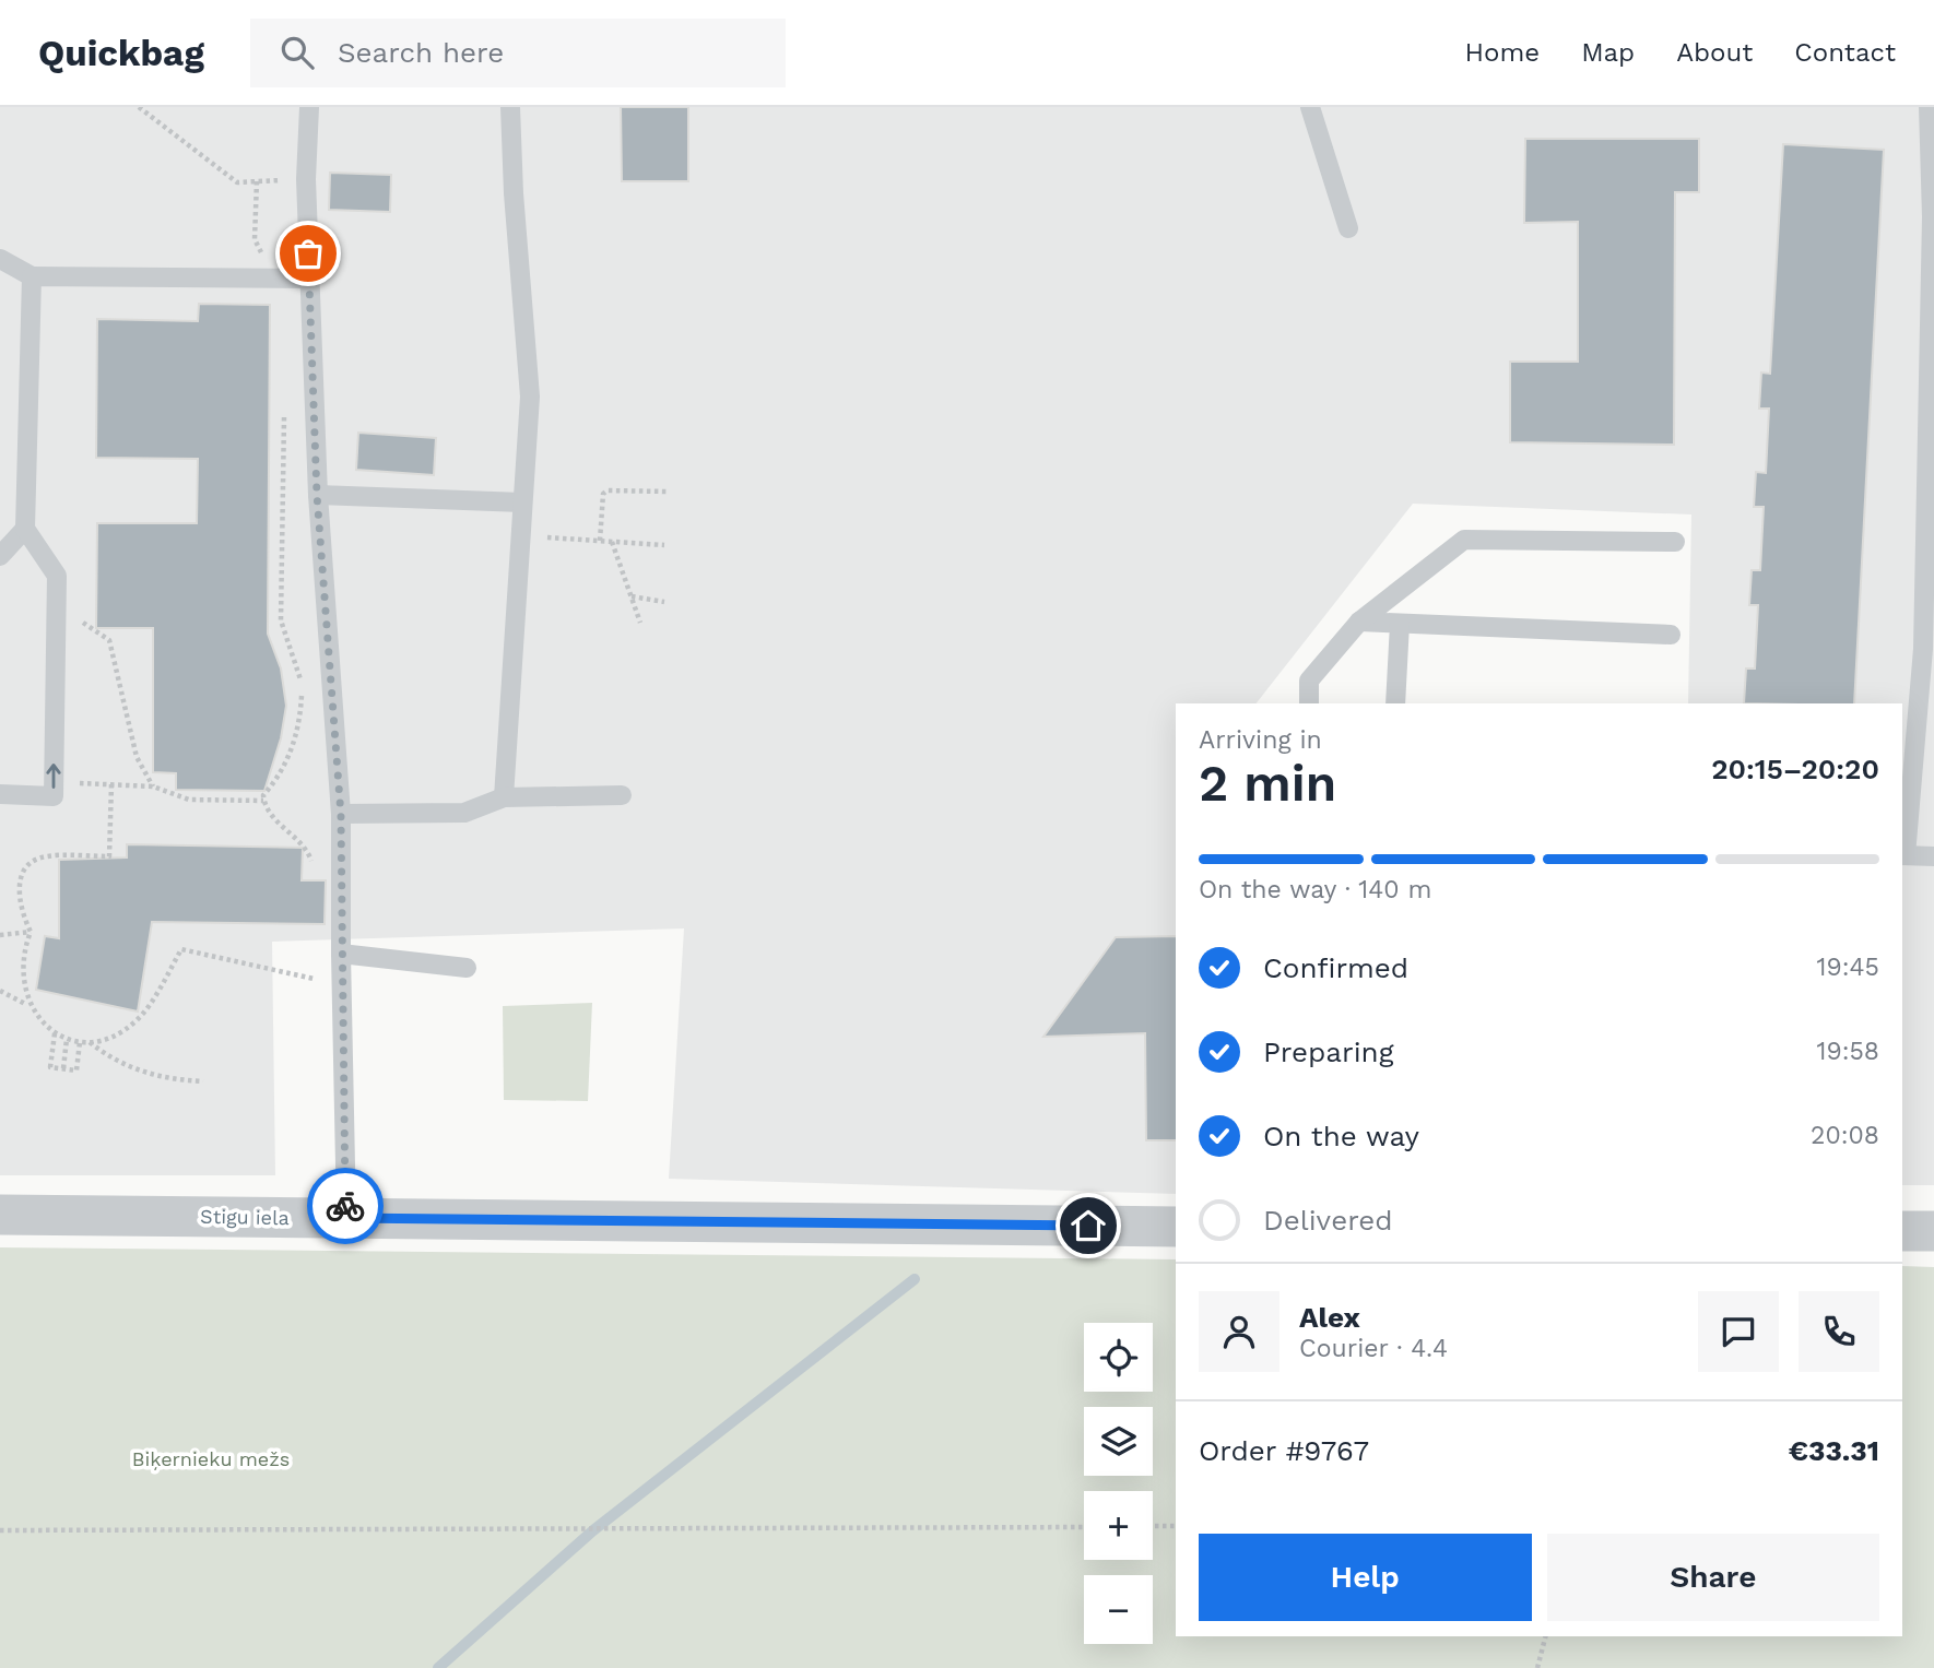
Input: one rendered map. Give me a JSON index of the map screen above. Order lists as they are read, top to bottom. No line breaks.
{"streets":{"street":["Stigu iela"]},"parks":["Biķernieku mežs"],"page":{"header":"Quickbag","search":"Search here","nav":["Home","Map","About","Contact"],"heading":["2 min","Arriving in","20:15–20:20"],"panel":["Alex","Courier · 4.4","Order #9767","€33.31"],"bar":"On the way · 140 m","list":[["Confirmed","19:45"],["Preparing","19:58"],["On the way","20:08"],"Delivered"],"map_buttons":["+","−"],"buttons":["Help","Share"]}}
